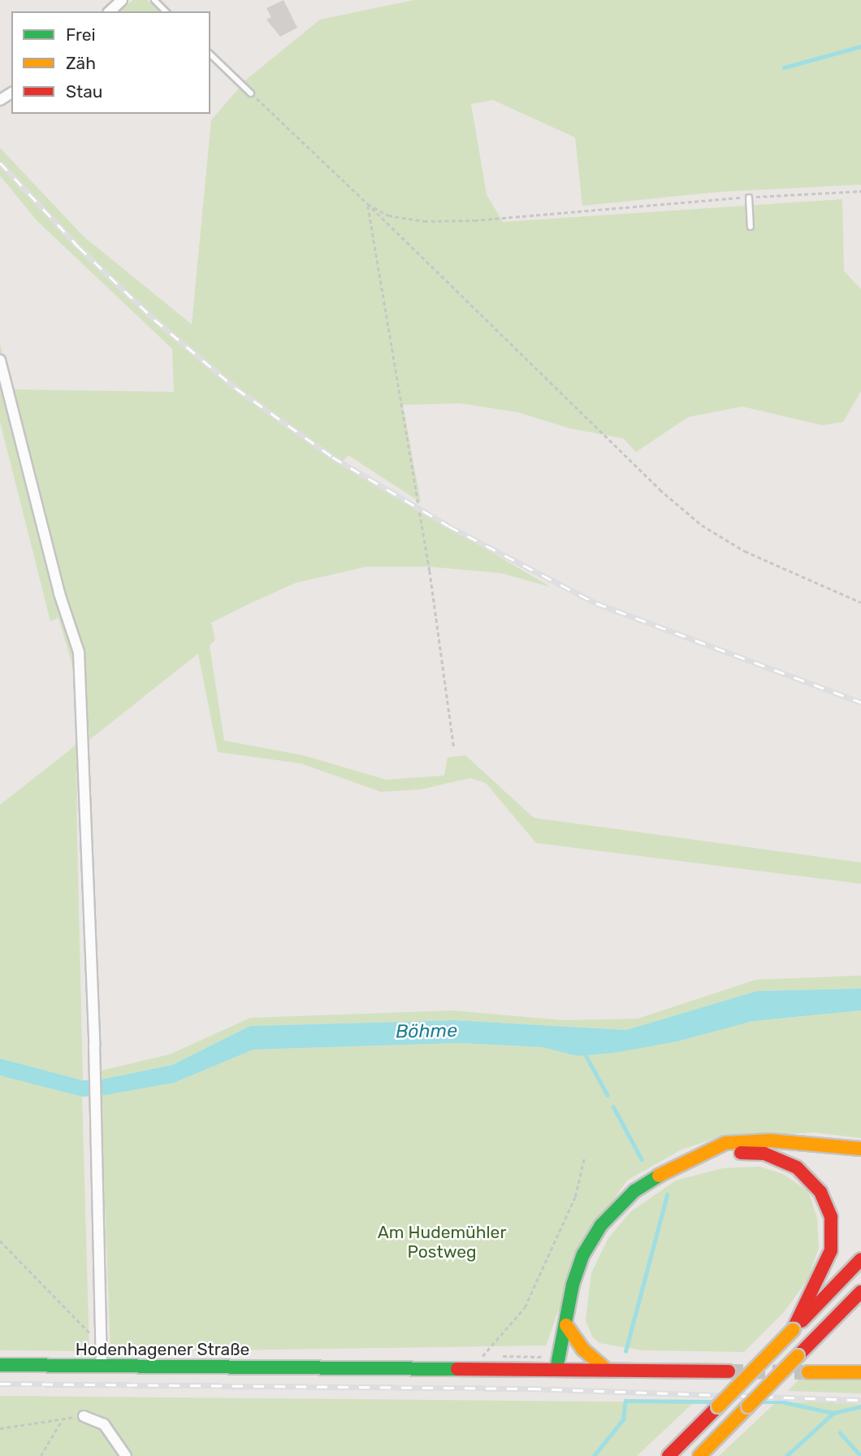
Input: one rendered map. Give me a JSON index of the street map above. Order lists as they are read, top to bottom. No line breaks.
{"streets":{"main road":["Hodenhagener Straße"]},"water":["Böhme"],"parks":["Am Hudemühler Postweg"],"legend":["Frei","Zäh","Stau"]}
